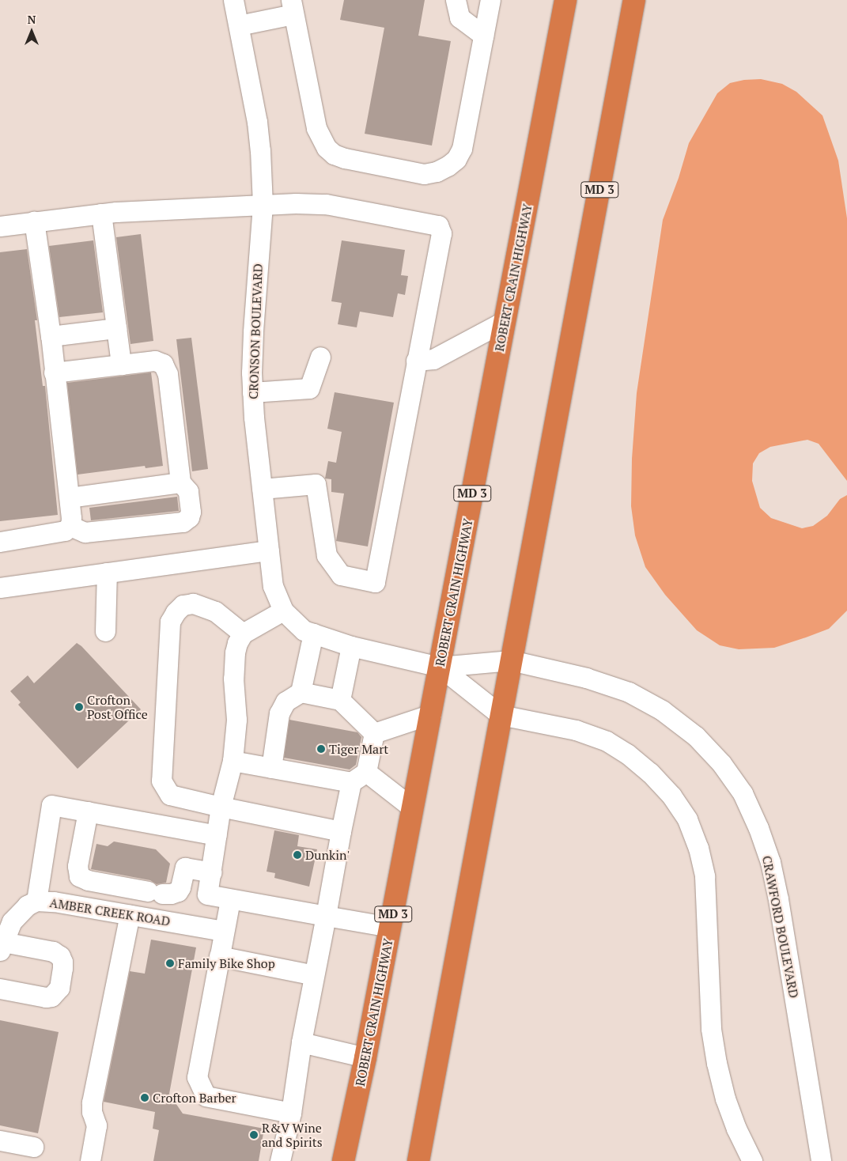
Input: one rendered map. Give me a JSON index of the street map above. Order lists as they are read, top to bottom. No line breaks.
{"streets":{"highway":["MD 3","ROBERT CRAIN HIGHWAY"],"street":["CRONSON BOULEVARD","AMBER CREEK ROAD","CRAWFORD BOULEVARD"]},"crossings":[["MD 3","CRAWFORD BOULEVARD"],["ROBERT CRAIN HIGHWAY","CRONSON BOULEVARD"],["ROBERT CRAIN HIGHWAY","CRAWFORD BOULEVARD"],["CRONSON BOULEVARD","CRAWFORD BOULEVARD"]],"places":["Crofton Post Office","Tiger Mart","Dunkin'","Family Bike Shop","Crofton Barber","R&V Wine and Spirits"],"north":"top"}
